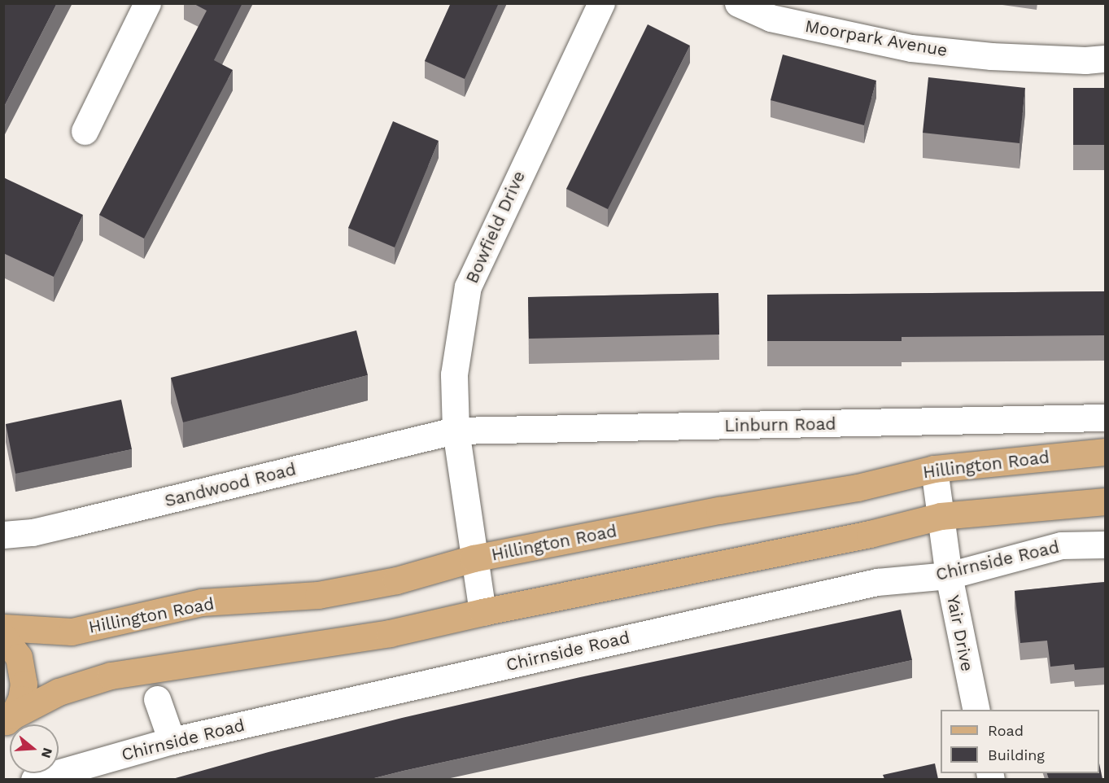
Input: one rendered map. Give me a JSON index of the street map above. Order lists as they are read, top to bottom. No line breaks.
{"streets":{"main road":["Hillington Road"],"street":["Moorpark Avenue","Bowfield Drive","Linburn Road","Sandwood Road","Chirnside Road","Yair Drive"]},"crossings":[["Bowfield Drive","Linburn Road"],["Bowfield Drive","Hillington Road"],["Bowfield Drive","Sandwood Road"],["Linburn Road","Sandwood Road"],["Hillington Road","Yair Drive"],["Chirnside Road","Yair Drive"]],"legend":["Road","Building"],"north":"right"}
